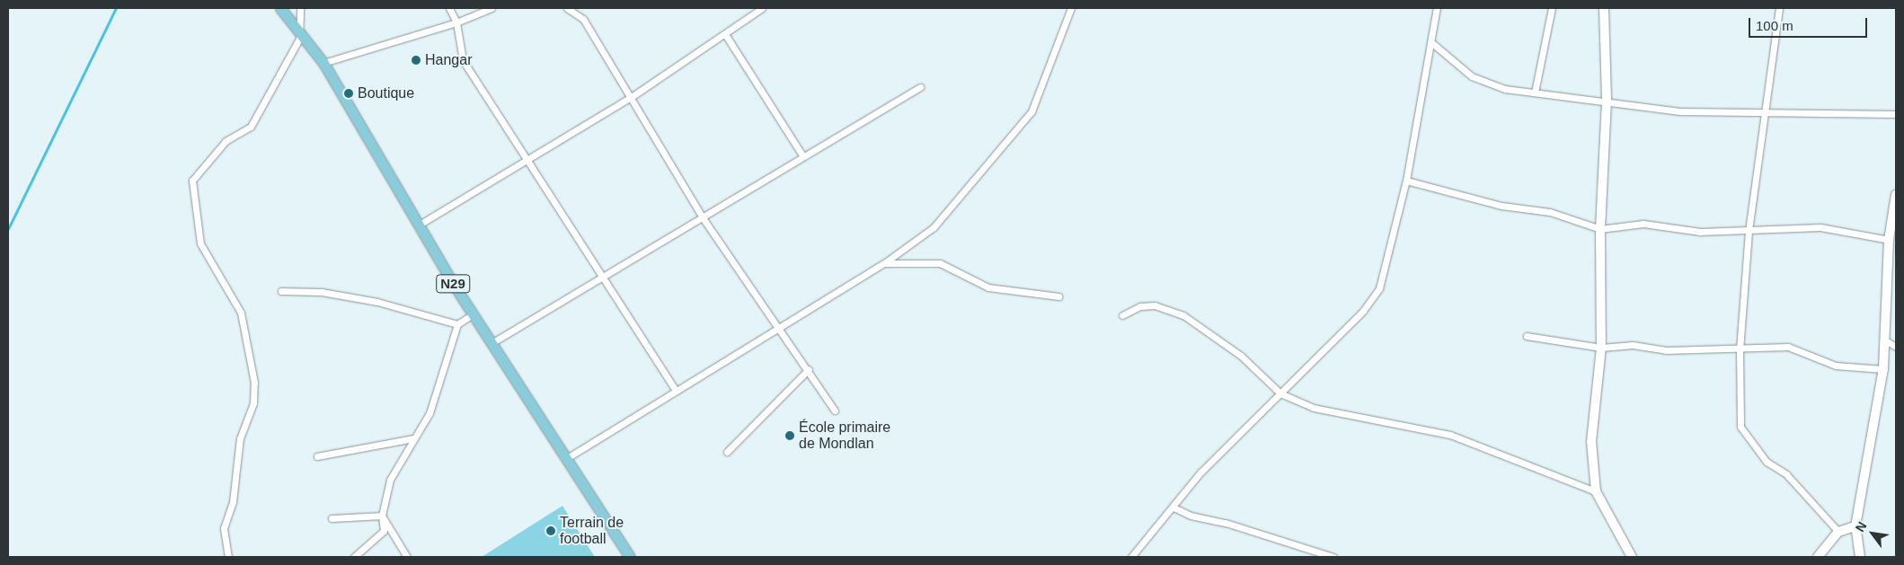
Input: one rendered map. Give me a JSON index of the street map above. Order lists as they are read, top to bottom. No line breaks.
{"streets":{"main road":["N29"]},"places":["Hangar","Boutique","École primaire de Mondlan","Terrain de football"],"scale_bar":"100 m","north":"top left"}
